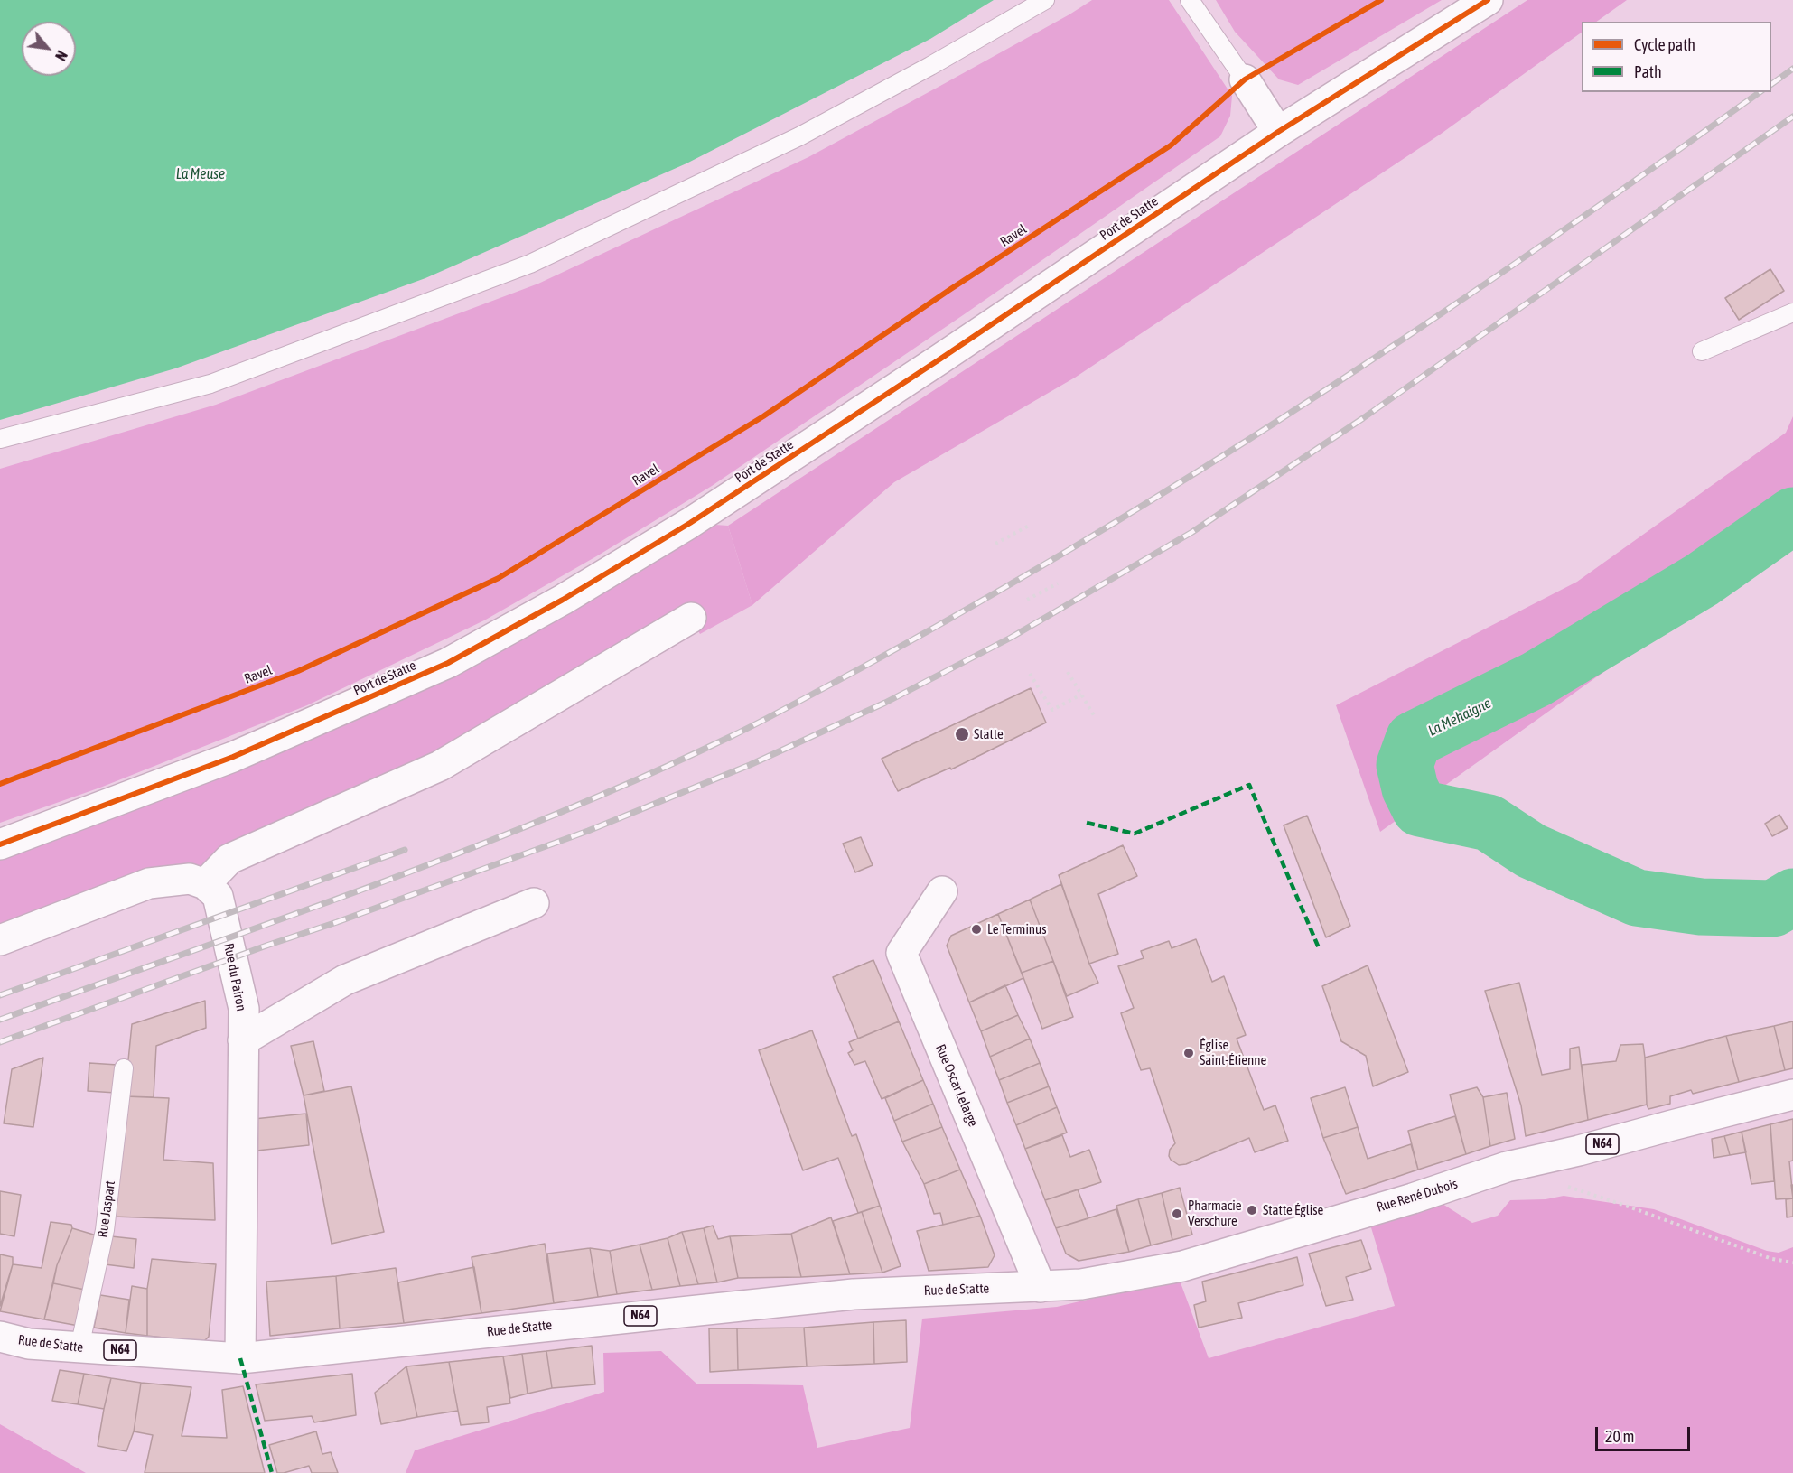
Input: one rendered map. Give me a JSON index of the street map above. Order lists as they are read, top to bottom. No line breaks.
{"streets":{"street":["Port de Statte","Rue du Pairon","Rue Oscar Lelarge","N64","Rue René Dubois","Rue de Statte"],"lane":["Rue Jaspart"],"cycle path":["Ravel"]},"crossings":[["Rue du Pairon","Rue de Statte"],["Rue Oscar Lelarge","Rue René Dubois"],["Rue Oscar Lelarge","Rue de Statte"],["Rue René Dubois","Rue de Statte"],["Rue Jaspart","Rue de Statte"]],"water":["La Meuse","La Mehaigne"],"places":["Statte","Le Terminus","Église Saint-Étienne","Statte Église","Pharmacie Verschure"],"legend":["Cycle path","Path"],"scale_bar":"20 m","north":"bottom right"}
